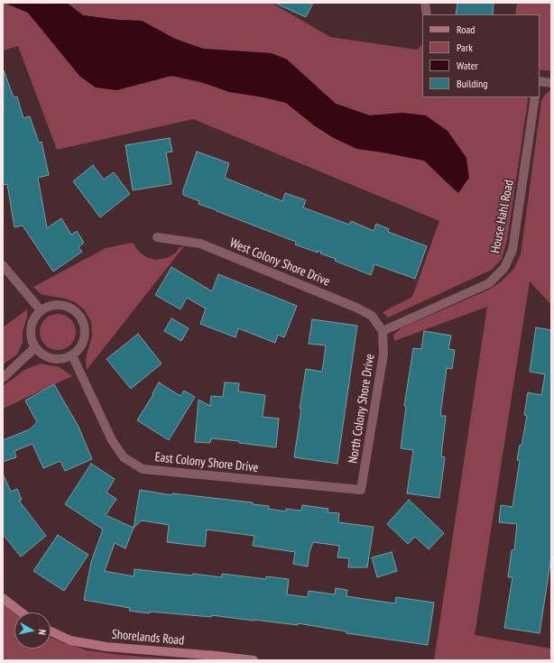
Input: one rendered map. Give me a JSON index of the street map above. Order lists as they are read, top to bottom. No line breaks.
{"streets":{"street":["House Hahl Road","West Colony Shore Drive","North Colony Shore Drive","East Colony Shore Drive","Shorelands Road"]},"crossings":[["House Hahl Road","West Colony Shore Drive"],["House Hahl Road","North Colony Shore Drive"],["West Colony Shore Drive","North Colony Shore Drive"],["North Colony Shore Drive","East Colony Shore Drive"]],"legend":["Road","Park","Water","Building"],"north":"right"}
